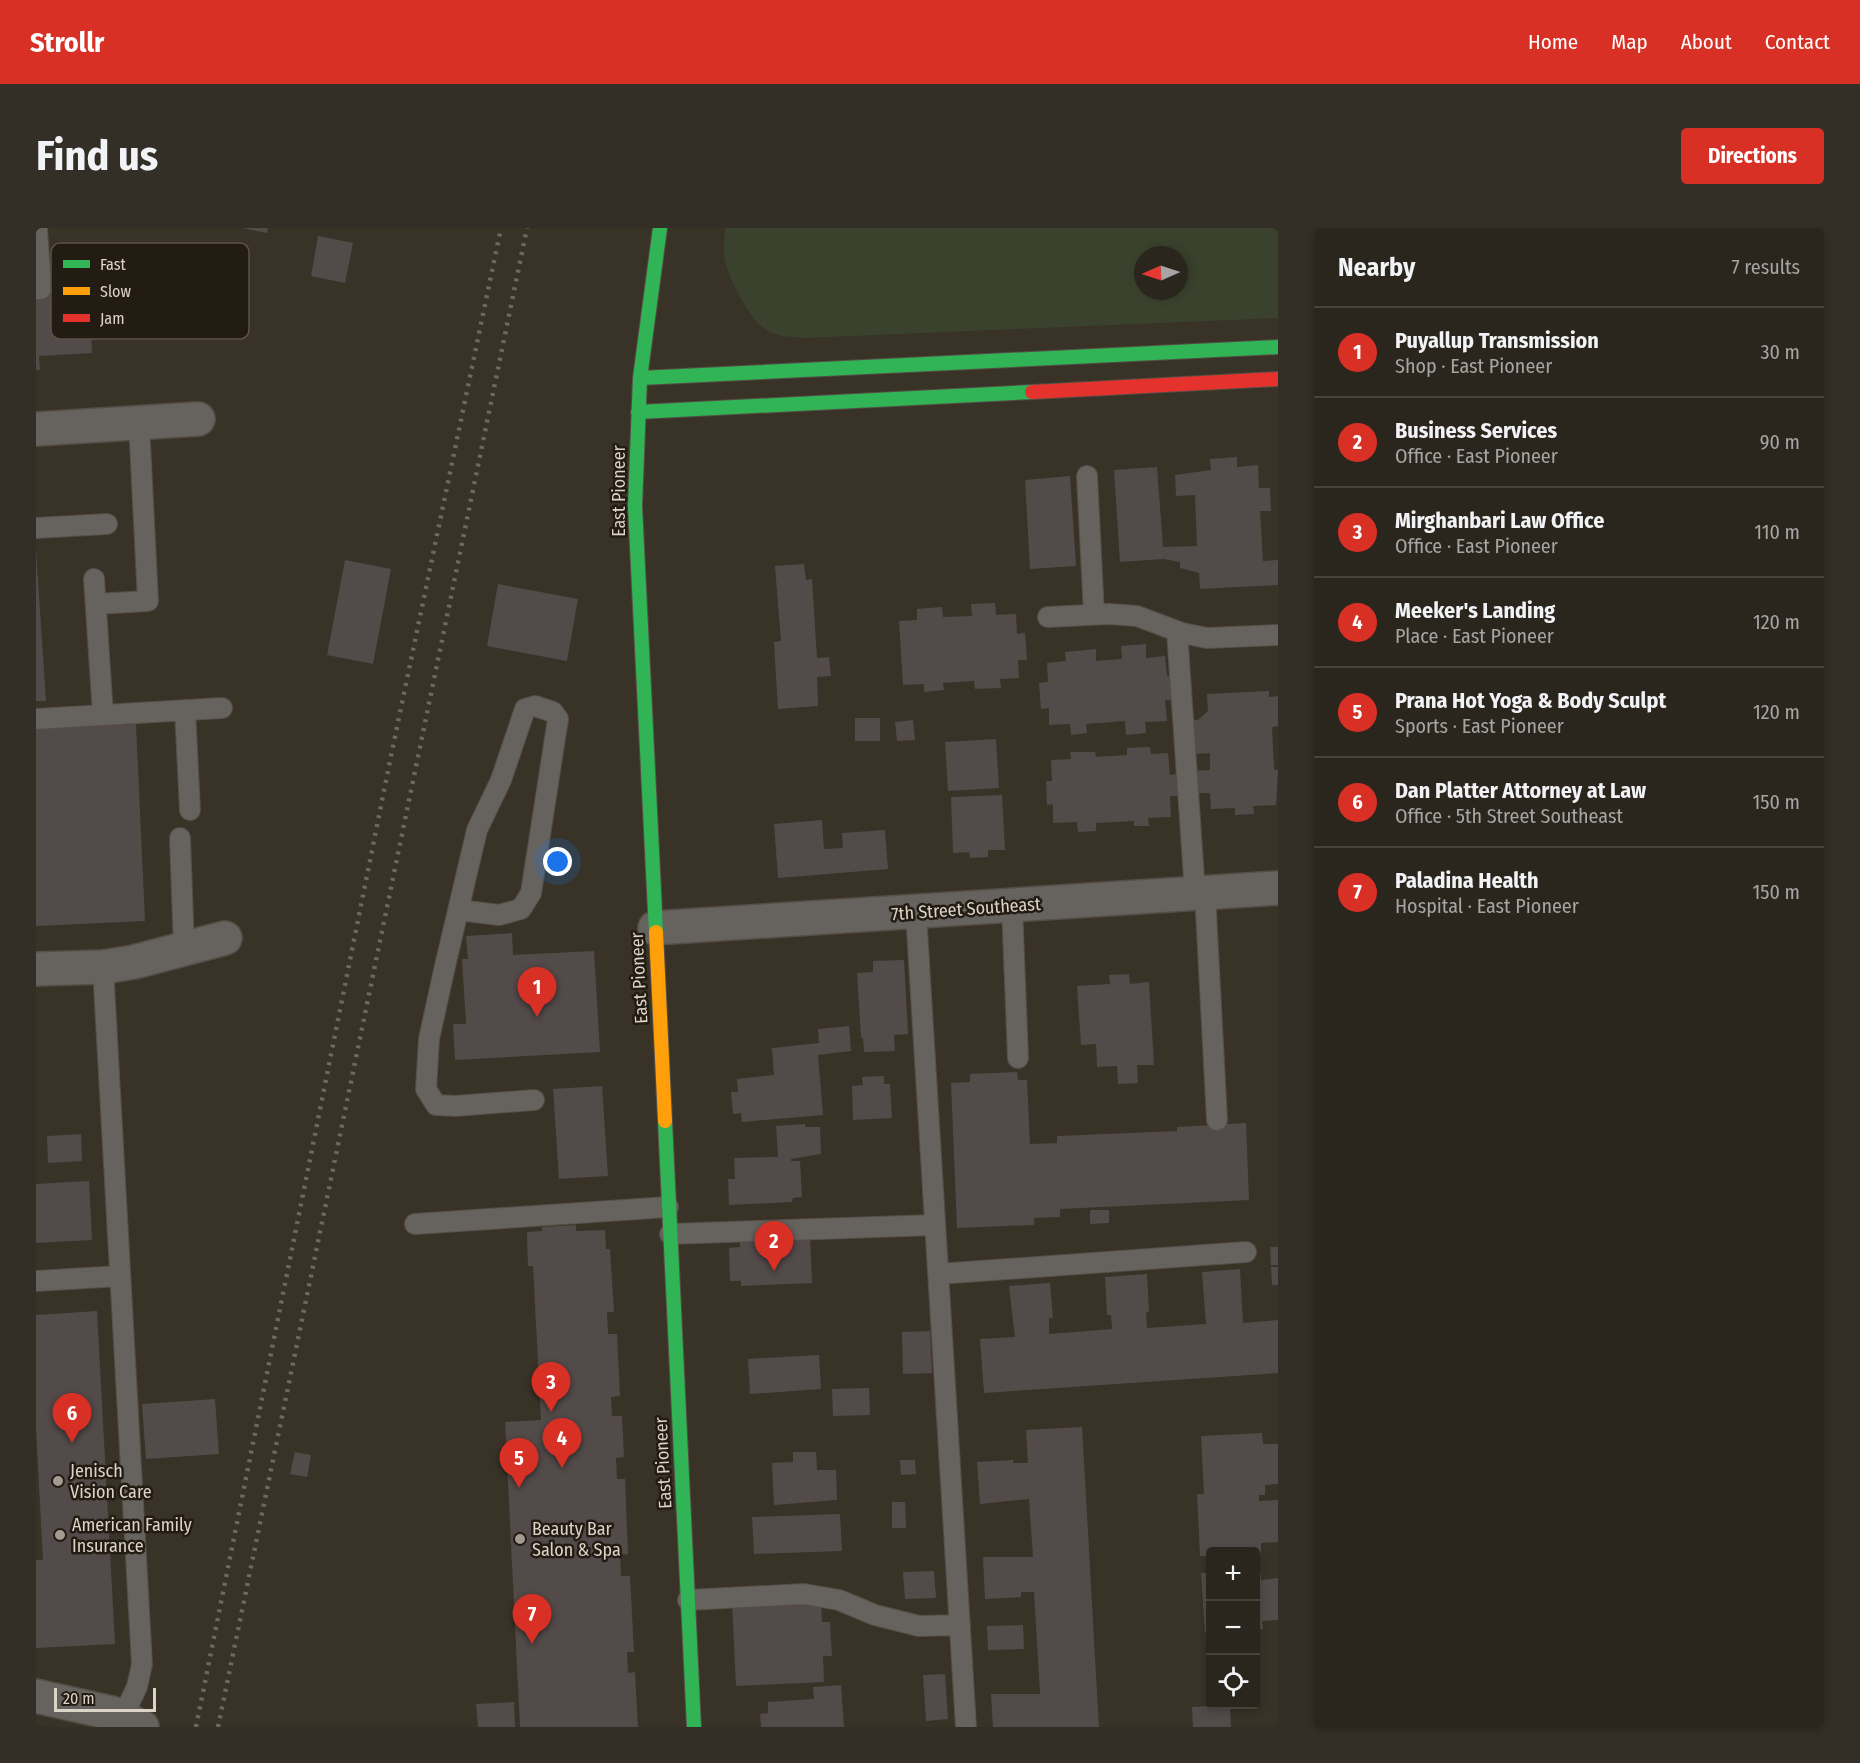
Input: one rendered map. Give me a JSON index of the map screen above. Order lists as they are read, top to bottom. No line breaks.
{"streets":{"main road":["East Pioneer"],"street":["7th Street Southeast"]},"crossings":[["East Pioneer","7th Street Southeast"]],"places":["Jenisch Vision Care","American Family Insurance","Beauty Bar Salon & Spa"],"legend":["Fast","Slow","Jam"],"scale_bar":"20 m","north":"left","page":{"header":"Strollr","nav":["Home","Map","About","Contact"],"buttons":"Directions","title":"Find us","heading":["Nearby","7 results"],"list":[{"mark":"1","name":"Puyallup Transmission","note":"Shop · East Pioneer","value":"30 m"},{"mark":"2","name":"Business Services","note":"Office · East Pioneer","value":"90 m"},{"mark":"3","name":"Mirghanbari Law Office","note":"Office · East Pioneer","value":"110 m"},{"mark":"4","name":"Meeker's Landing","note":"Place · East Pioneer","value":"120 m"},{"mark":"5","name":"Prana Hot Yoga & Body Sculpt","note":"Sports · East Pioneer","value":"120 m"},{"mark":"6","name":"Dan Platter Attorney at Law","note":"Office · 5th Street Southeast","value":"150 m"},{"mark":"7","name":"Paladina Health","note":"Hospital · East Pioneer","value":"150 m"}],"pins":["1","2","3","6","4","5","7"],"map_buttons":["+","−"],"scale":"20 m"}}
